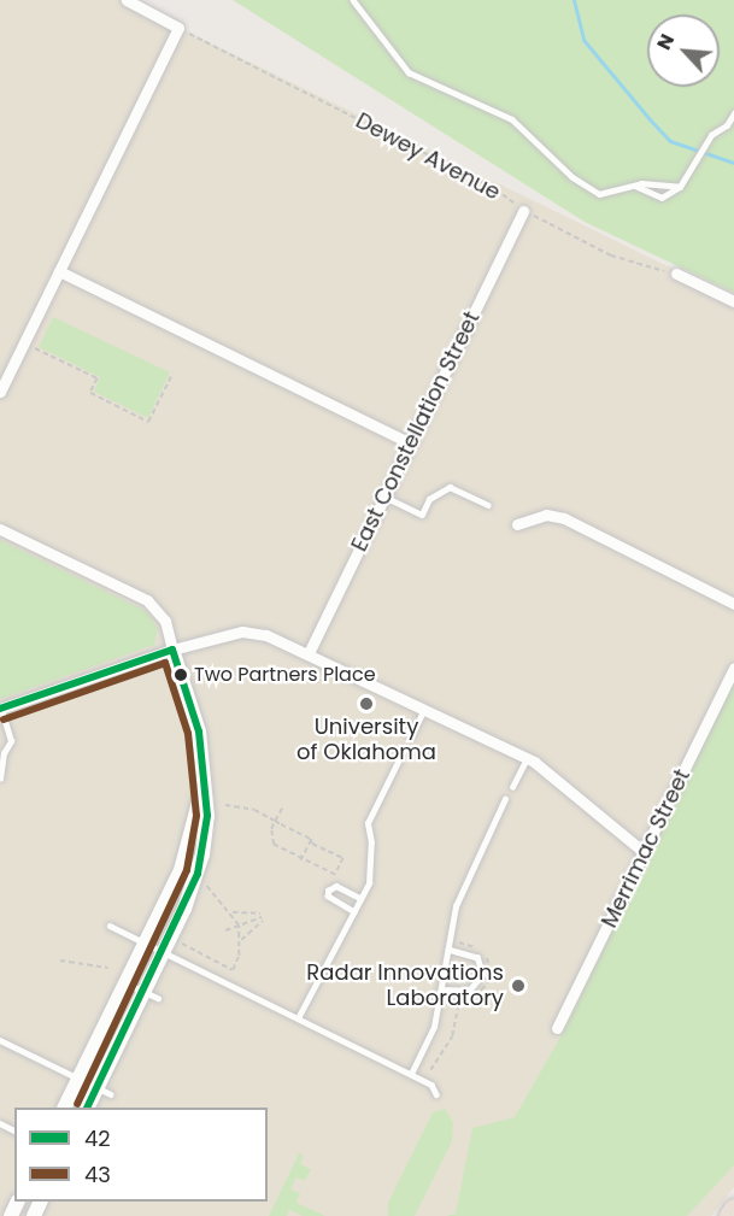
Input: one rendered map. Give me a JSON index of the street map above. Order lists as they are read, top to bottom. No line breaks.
{"streets":{"street":["East Constellation Street","Merrimac Street"],"path":["Dewey Avenue"]},"crossings":[["Dewey Avenue","East Constellation Street"]],"places":["Two Partners Place","University of Oklahoma","Radar Innovations Laboratory"],"lines":["transit line 42","transit line 43"],"legend":["42","43"],"north":"top left"}
